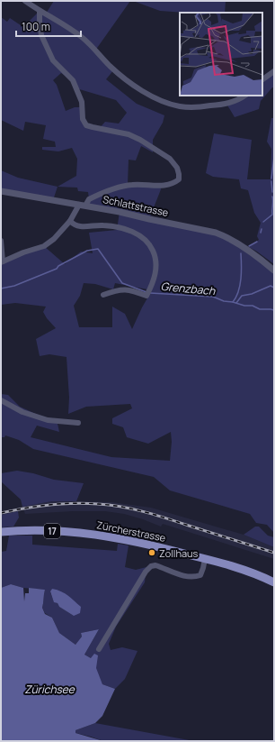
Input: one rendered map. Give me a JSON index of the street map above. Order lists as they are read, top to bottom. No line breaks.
{"streets":{"main road":["17","Zürcherstrasse"],"street":["Schlattstrasse"]},"water":["Grenzbach","Zürichsee"],"places":["Zollhaus"],"scale_bar":"100 m"}
